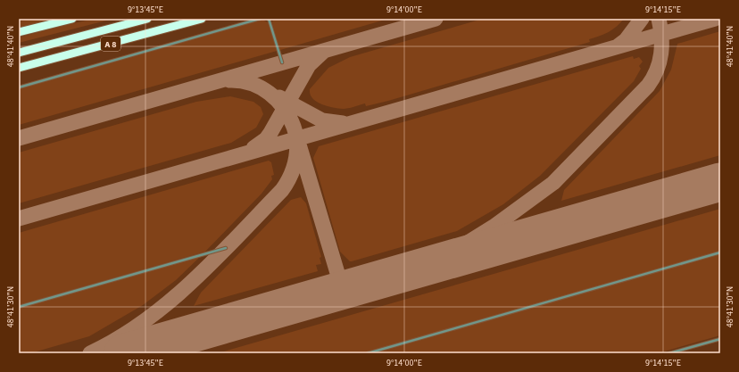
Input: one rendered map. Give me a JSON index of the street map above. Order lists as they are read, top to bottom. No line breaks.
{"streets":{"highway":["A 8"]},"coordinates":["9°13'45\"E","9°14'00\"E","9°14'15\"E","48°41'40\"N","48°41'30\"N"]}
